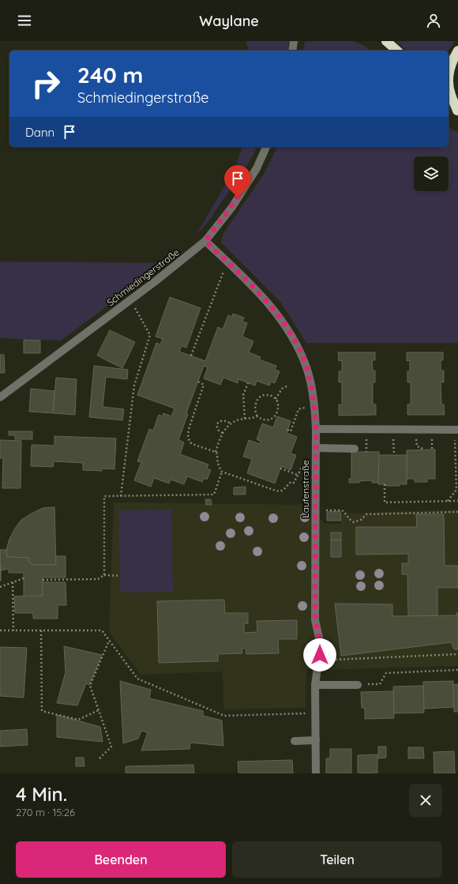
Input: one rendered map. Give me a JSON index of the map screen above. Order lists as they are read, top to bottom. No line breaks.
{"streets":{"street":["Schmiedingerstraße","Laufenstraße"]},"crossings":[["Schmiedingerstraße","Laufenstraße"]],"page":{"header":"Waylane","turn":["240 m","Schmiedingerstraße"],"then":"Dann","heading":["4 Min.","270 m · 15:26"],"buttons":["Beenden","Teilen"]}}
